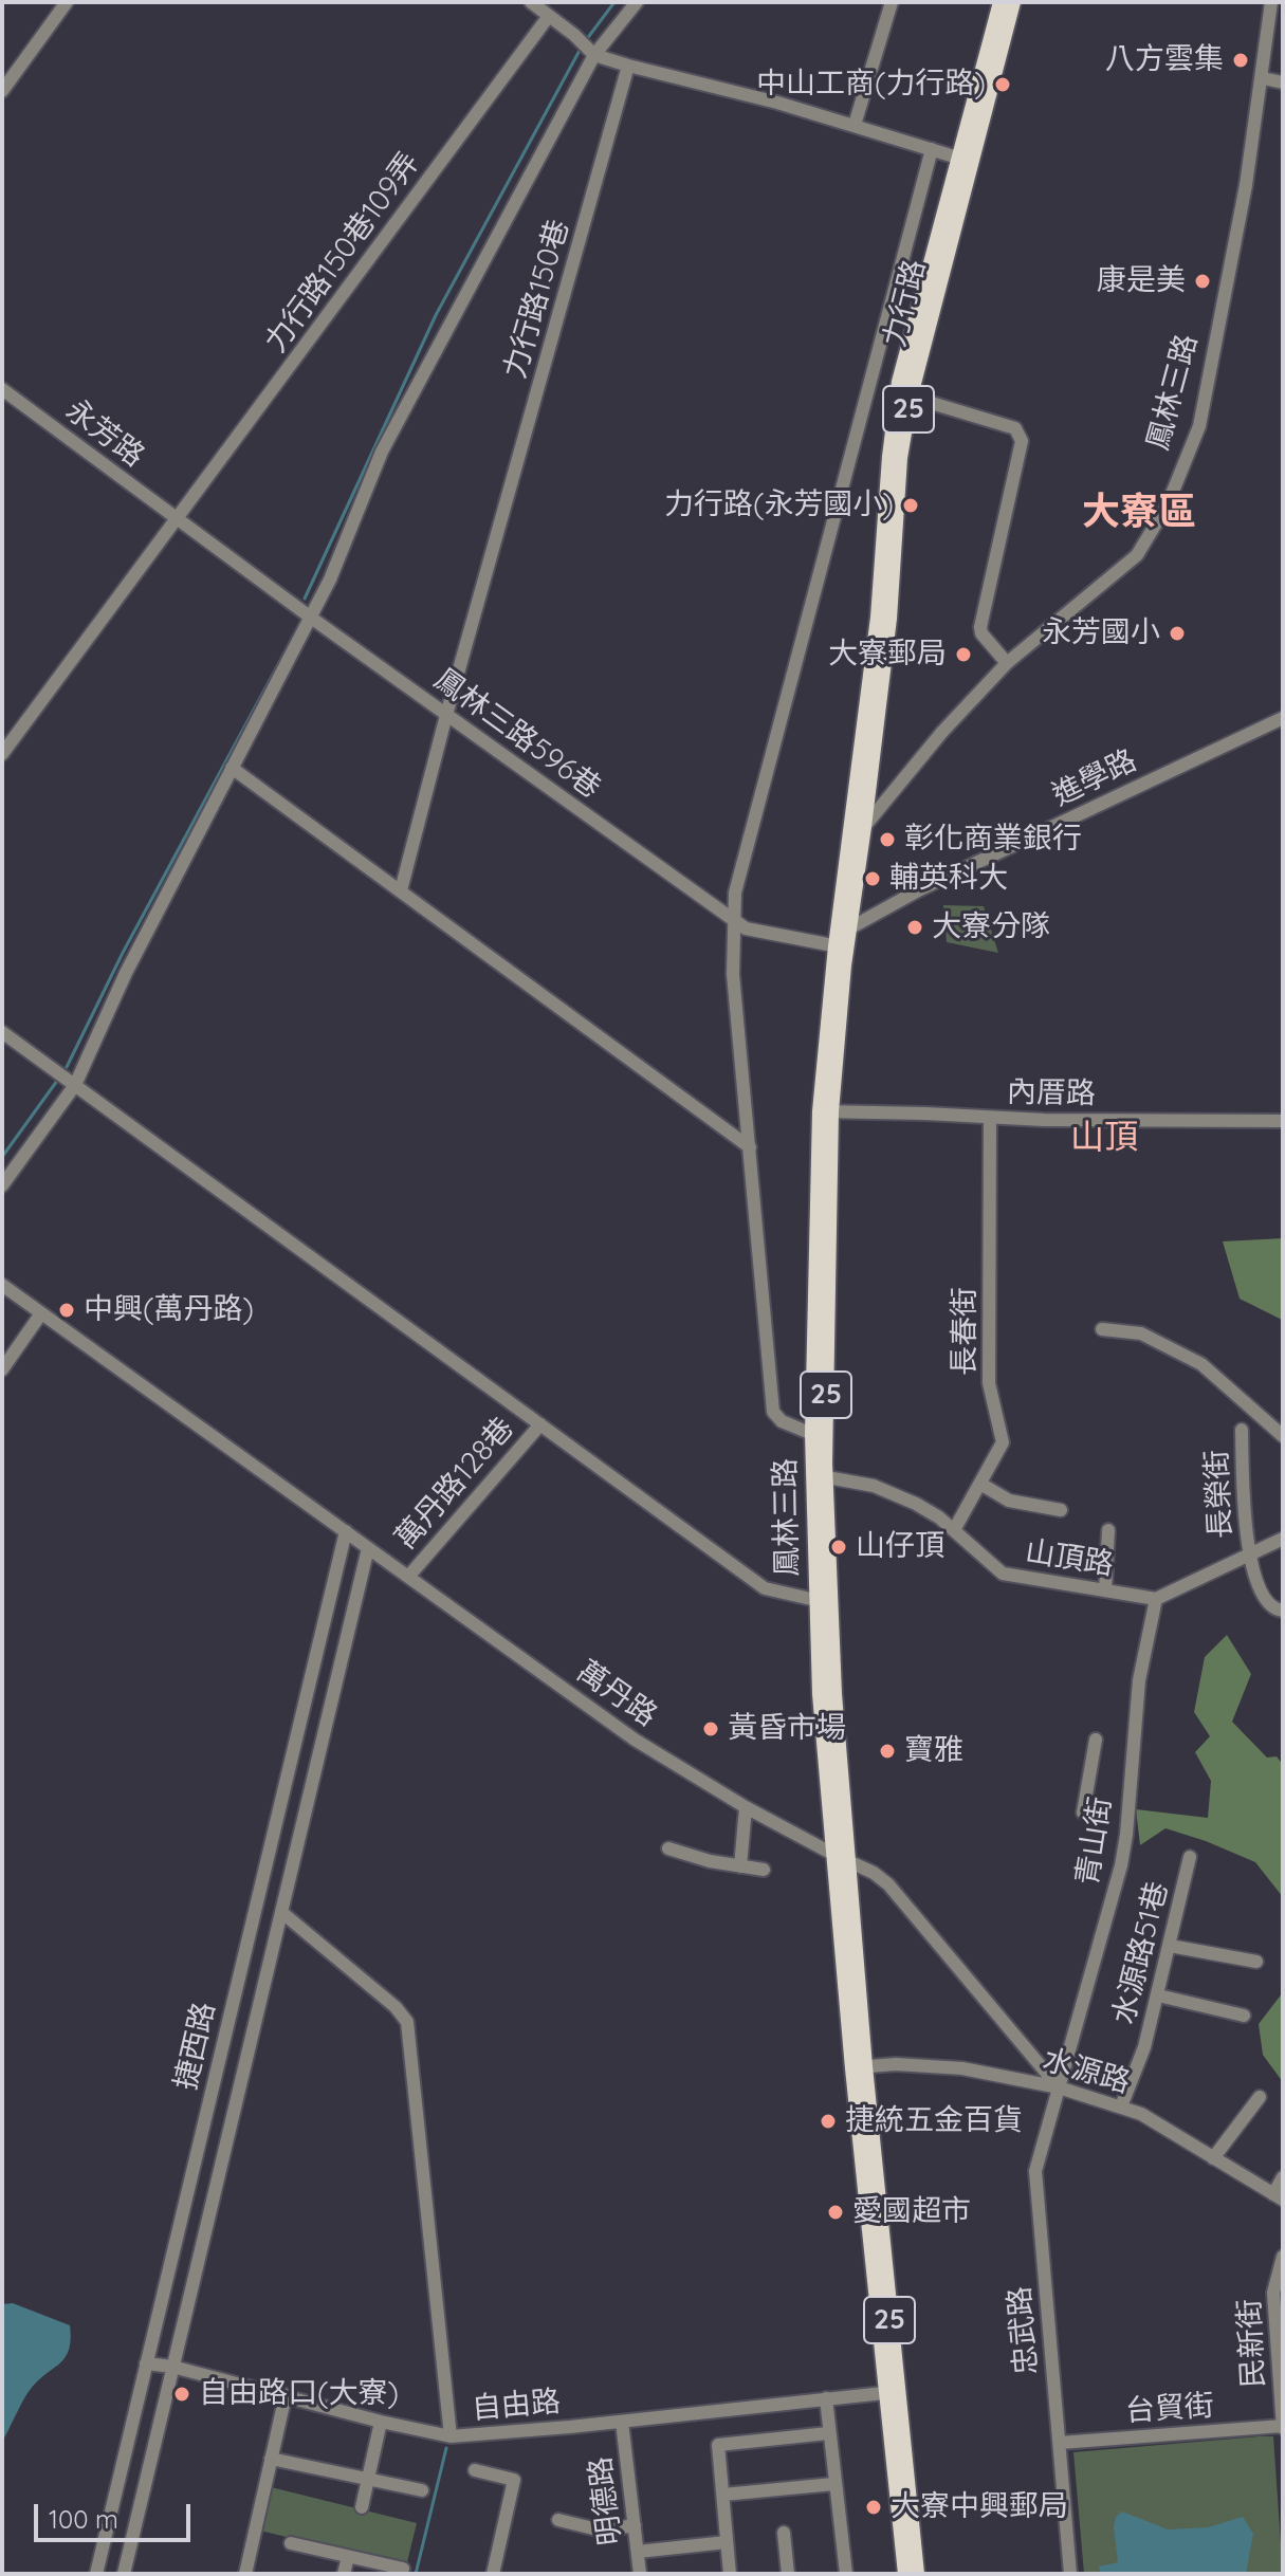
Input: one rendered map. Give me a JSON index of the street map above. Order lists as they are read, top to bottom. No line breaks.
{"streets":{"main road":["力行路","鳳林三路","25"],"street":["力行路150巷109弄","力行路150巷","永芳路","鳳林三路596巷","進學路","內厝路","長春街","萬丹路128巷","長榮街","山頂路","萬丹路","青山街","水源路51巷","捷西路","水源路","忠武路","民新街","自由路","台貿街","明德路"]},"crossings":[["力行路150巷109弄","永芳路"],["力行路150巷109弄","鳳林三路596巷"],["力行路150巷","鳳林三路596巷"],["力行路","鳳林三路"],["鳳林三路","25"],["鳳林三路","鳳林三路596巷"],["鳳林三路","進學路"],["鳳林三路","內厝路"],["鳳林三路","山頂路"],["鳳林三路","萬丹路"],["鳳林三路","水源路"],["25","水源路"],["25","自由路"],["永芳路","鳳林三路596巷"],["內厝路","長春街"],["長春街","山頂路"],["萬丹路128巷","萬丹路"],["山頂路","青山街"],["萬丹路","青山街"],["萬丹路","捷西路"],["萬丹路","水源路"],["萬丹路","忠武路"],["青山街","水源路"],["青山街","忠武路"],["水源路51巷","水源路"],["捷西路","自由路"],["水源路","忠武路"],["忠武路","台貿街"],["民新街","台貿街"],["自由路","明德路"]],"districts":["大寮區","山頂"],"places":["八方雲集","中山工商(力行路)","康是美","力行路(永芳國小)","永芳國小","大寮郵局","彰化商業銀行","輔英科大","大寮分隊","中興(萬丹路)","山仔頂","黃昏市場","寶雅","捷統五金百貨","愛國超市","自由路口(大寮)","大寮中興郵局"],"scale_bar":"100 m"}
